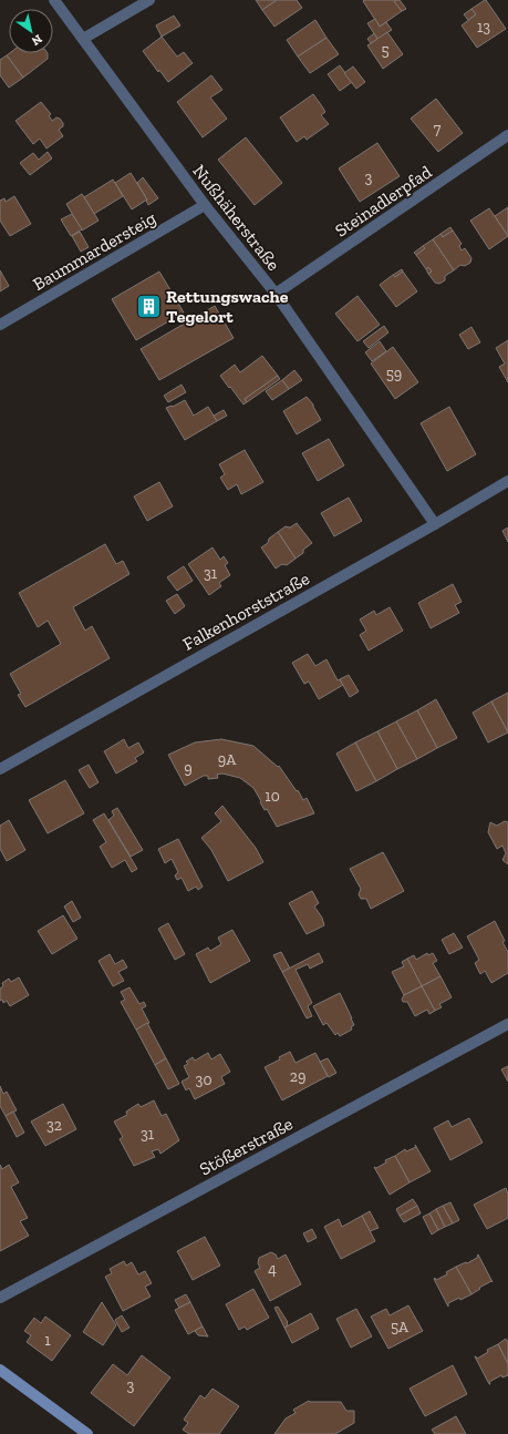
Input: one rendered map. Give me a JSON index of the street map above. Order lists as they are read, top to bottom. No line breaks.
{"streets":{"street":["Steinadlerpfad","Nußhäherstraße","Baummardersteig","Falkenhorststraße","Stößerstraße"]},"crossings":[["Steinadlerpfad","Nußhäherstraße"],["Nußhäherstraße","Baummardersteig"],["Nußhäherstraße","Falkenhorststraße"]],"places":{"building":["Rettungswache Tegelort"]},"house_numbers":["13","5","7","3","59","31","9A","9","10","29","30","32","31","4","5A","1","3"],"north":"bottom right"}
